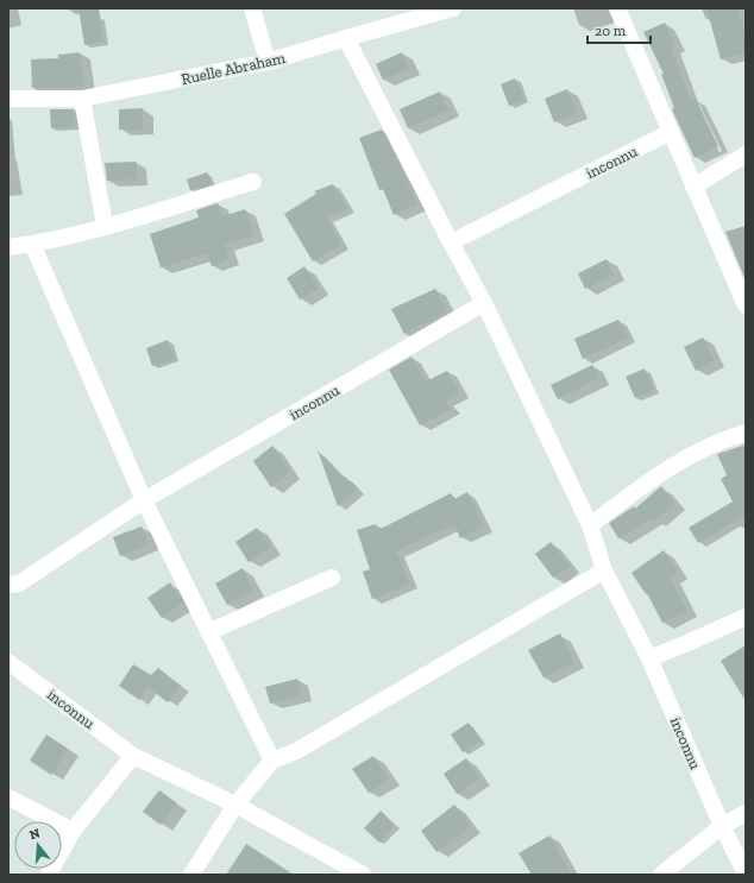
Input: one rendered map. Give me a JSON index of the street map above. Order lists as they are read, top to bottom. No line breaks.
{"streets":{"street":["Ruelle Abraham","inconnu"]},"crossings":[["Ruelle Abraham","inconnu"]],"scale_bar":"20 m","north":"top"}
